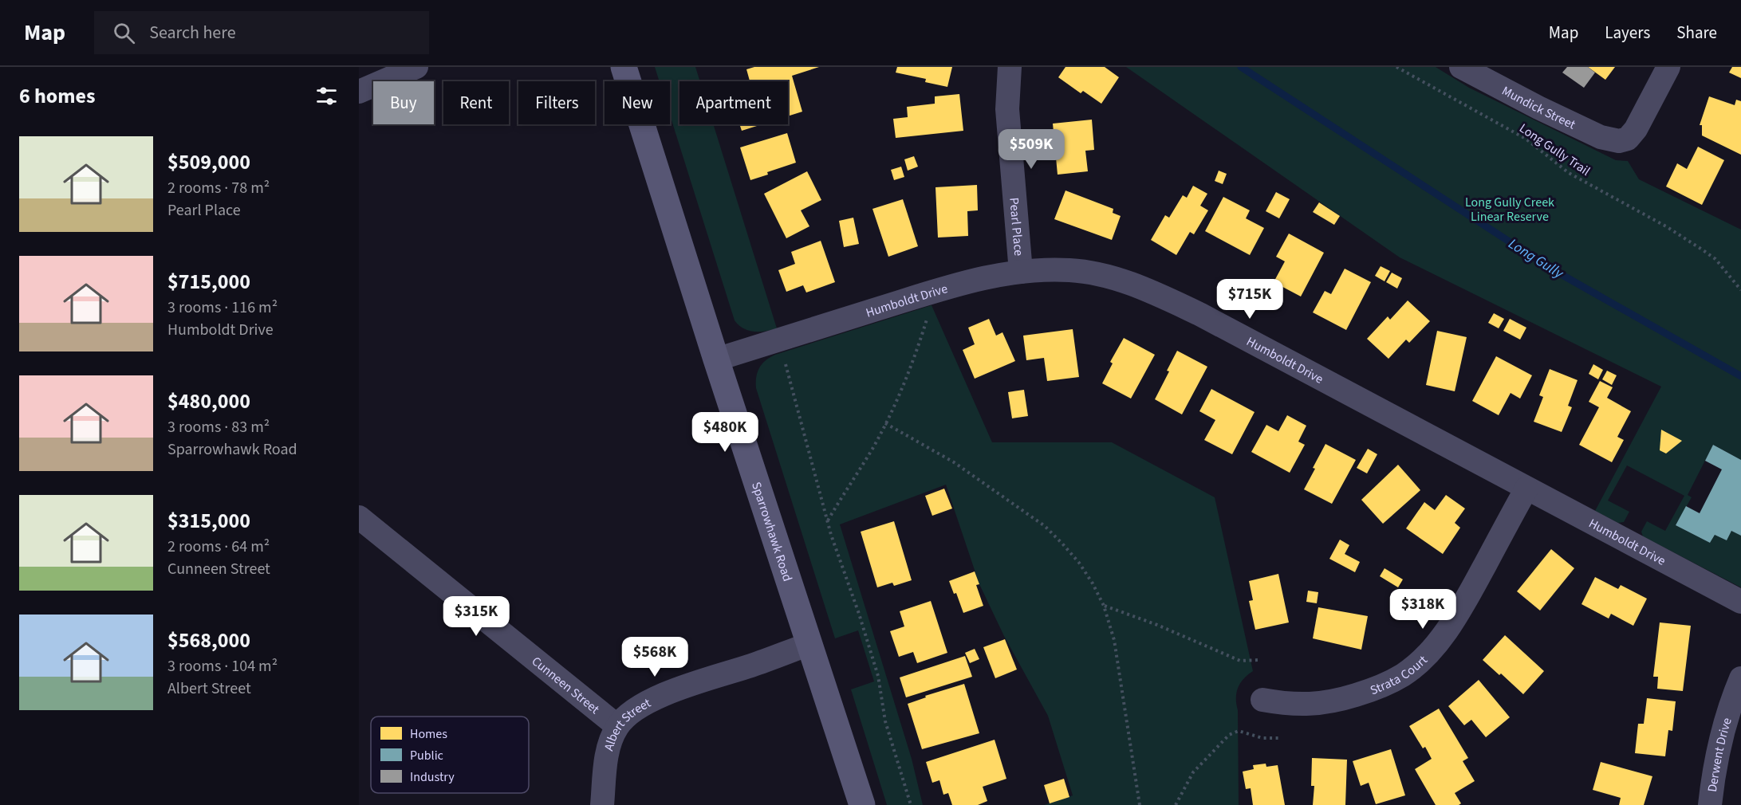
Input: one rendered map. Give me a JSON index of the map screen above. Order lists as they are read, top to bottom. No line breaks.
{"streets":{"main road":["Sparrowhawk Road"],"street":["Mundick Street","Pearl Place","Humboldt Drive","Strata Court","Cunneen Street","Albert Street","Derwent Drive"],"path":["Long Gully Trail"]},"crossings":[["Pearl Place","Humboldt Drive"],["Humboldt Drive","Sparrowhawk Road"],["Humboldt Drive","Strata Court"],["Sparrowhawk Road","Albert Street"],["Cunneen Street","Albert Street"]],"water":["Long Gully"],"parks":["Long Gully Creek Linear Reserve"],"legend":["Homes","Public","Industry"],"page":{"header":"Map","search":"Search here","nav":["Map","Layers","Share"],"heading":"6 homes","chip":["Buy","Rent","Filters","New","Apartment"],"list":[{"name":"$509,000","note":"2 rooms · 78 m² · Pearl Place"},{"name":"$715,000","note":"3 rooms · 116 m² · Humboldt Drive"},{"name":"$480,000","note":"3 rooms · 83 m² · Sparrowhawk Road"},{"name":"$315,000","note":"2 rooms · 64 m² · Cunneen Street"},{"name":"$568,000","note":"3 rooms · 104 m² · Albert Street"}],"price":["$509K","$715K","$480K","$318K","$315K","$568K"]}}
